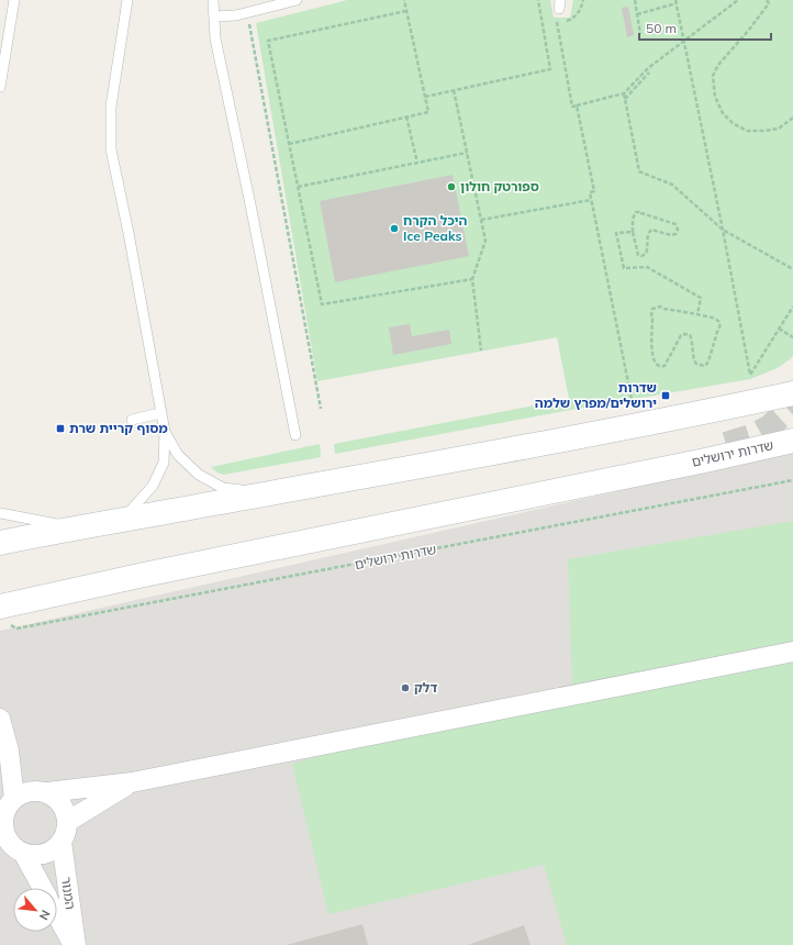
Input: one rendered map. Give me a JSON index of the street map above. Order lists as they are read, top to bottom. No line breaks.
{"streets":{"main road":["שדרות ירושלים"],"street":["המנור"]},"places":{"other":["ספורטק חולון","היכל הקרח Ice Peaks","דלק"],"transit":["שדרות ירושלים/מפרץ שלמה","מסוף קריית שרת"]},"scale_bar":"50 m","north":"bottom right"}
